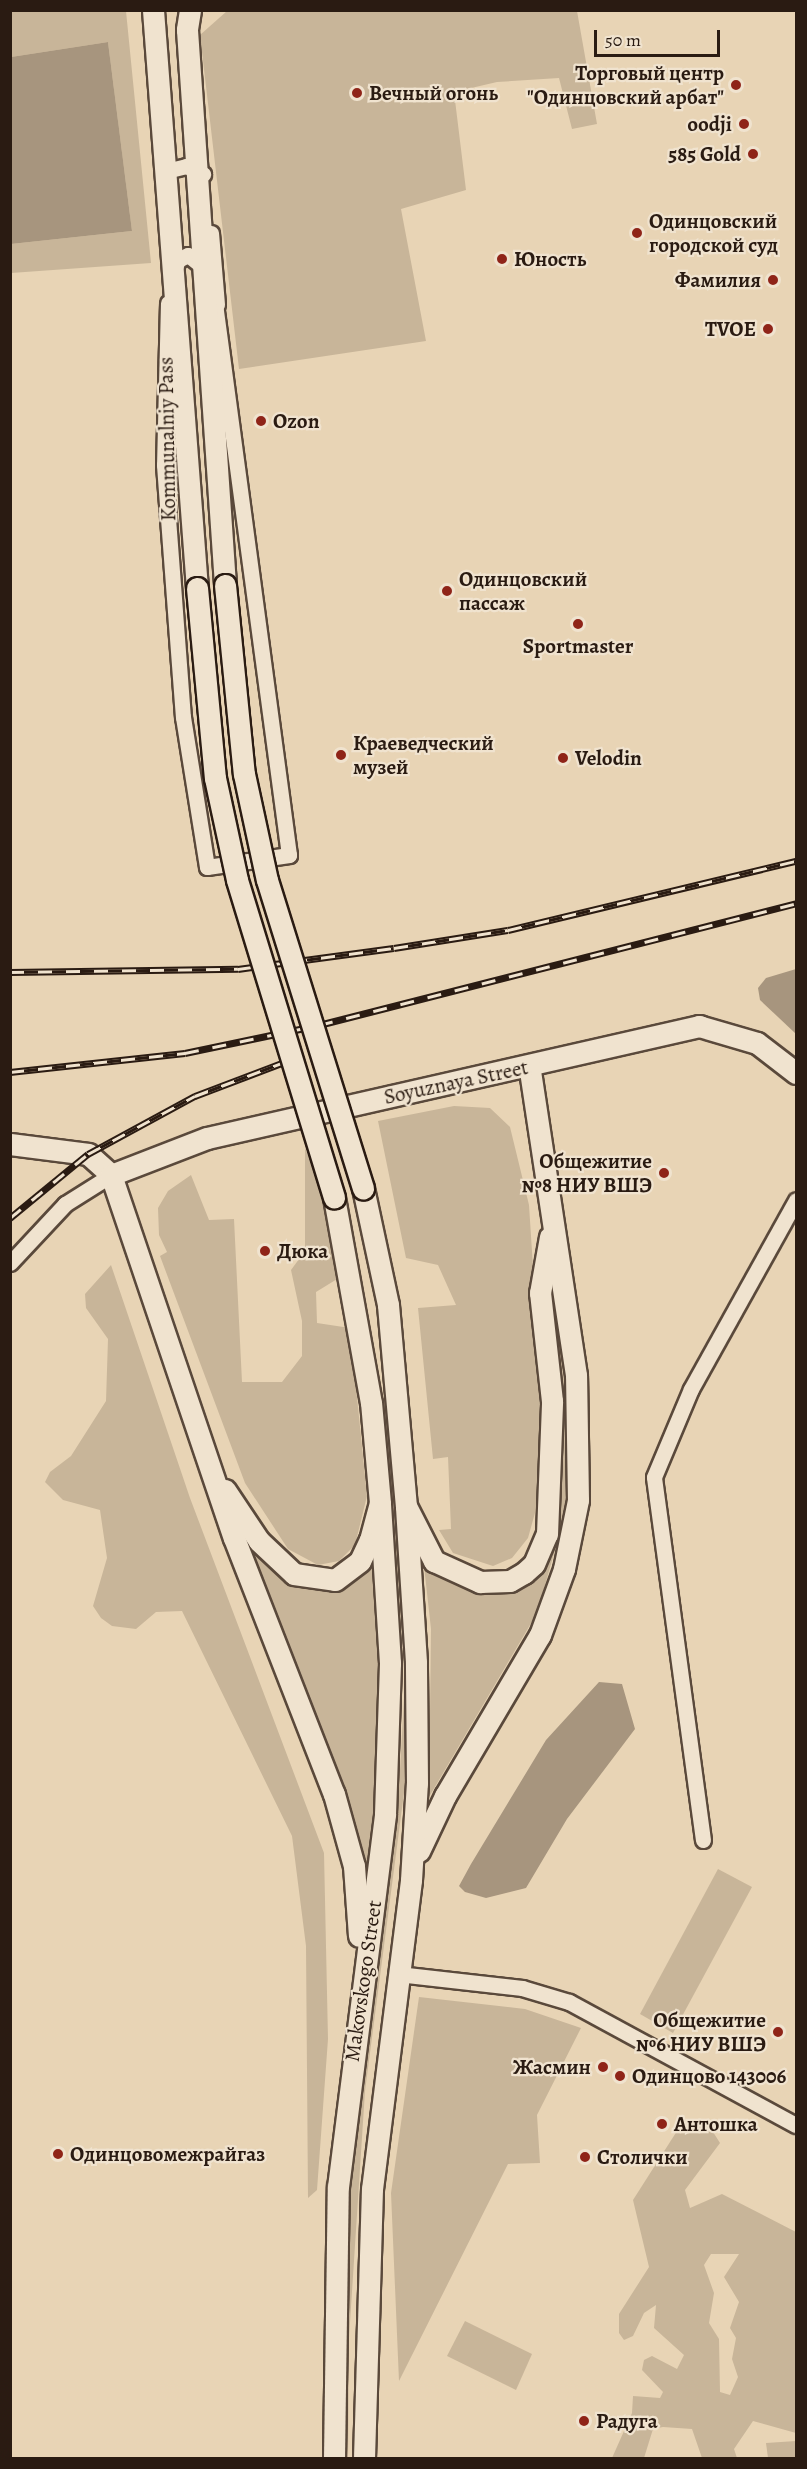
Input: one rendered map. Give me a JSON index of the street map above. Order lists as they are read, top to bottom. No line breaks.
{"streets":{"main road":["Kommunalniy Pass","Soyuznaya Street","Makovskogo Street"]},"crossings":[["Kommunalniy Pass","Makovskogo Street"]],"places":["Торговый центр \"Одинцовский арбат\"","Вечный огонь","oodji","585 Gold","Одинцовский городской суд","Юность","Фамилия","TVOE","Ozon","Одинцовский пассаж","Sportmaster","Краеведческий музей","Velodin","Общежитие №8 НИУ ВШЭ","Дюка","Общежитие №6 НИУ ВШЭ","Жасмин","Одинцово 143006","Антошка","Одинцовомежрайгаз","Столички","Радуга"],"scale_bar":"50 m"}
